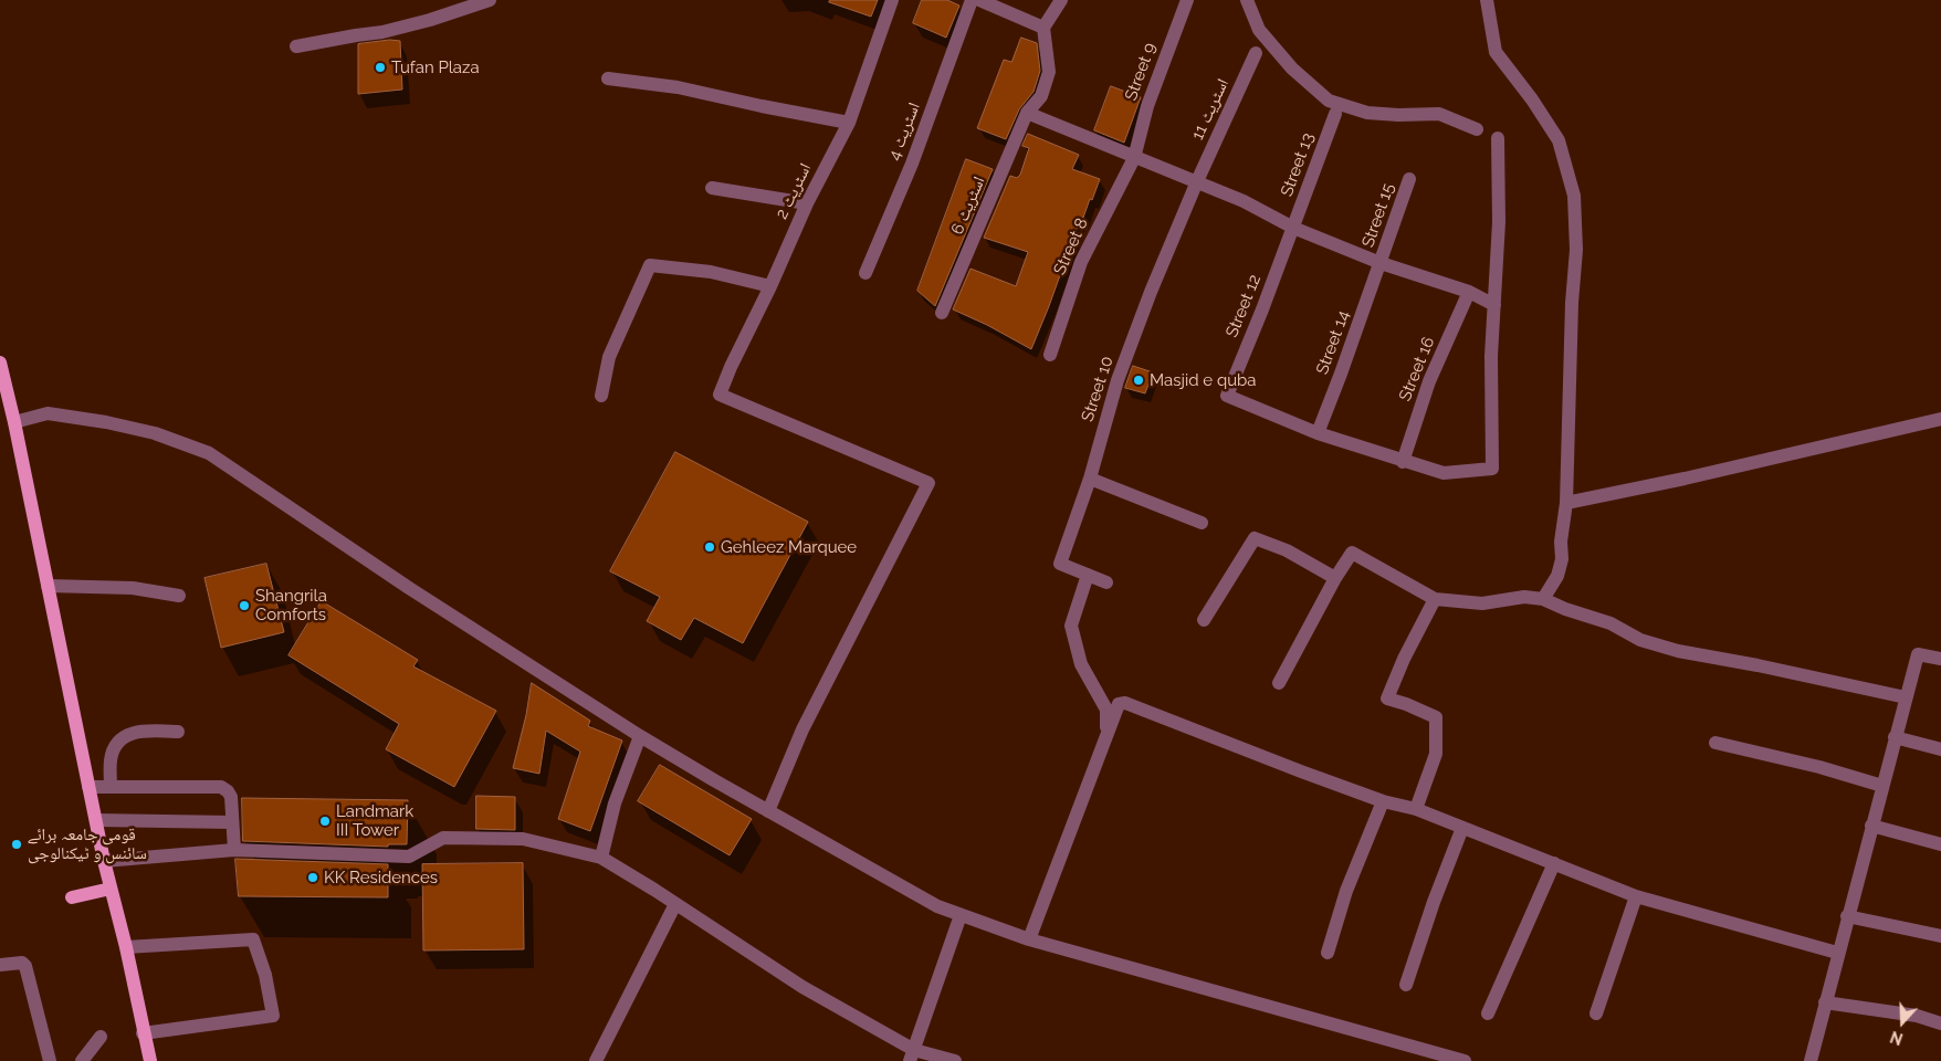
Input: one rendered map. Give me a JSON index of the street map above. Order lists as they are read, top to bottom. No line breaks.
{"streets":{"street":["Street 9","اسٹریٹ 11","اسٹریٹ 4","Street 13","اسٹریٹ 2","اسٹریٹ 6","Street 15","Street 8","Street 12","Street 14","Street 16","Street 10"]},"crossings":[["Street 9","Street 8"],["اسٹریٹ 11","Street 10"],["Street 13","Street 12"],["Street 15","Street 14"],["Street 12","Street 14"]],"places":["Tufan Plaza","Masjid e quba","Gehleez Marquee","Shangrila Comforts","Landmark III Tower","قومی جامعہ برائے سائنس و ٹیکنالوجی","KK Residences"],"north":"bottom"}
